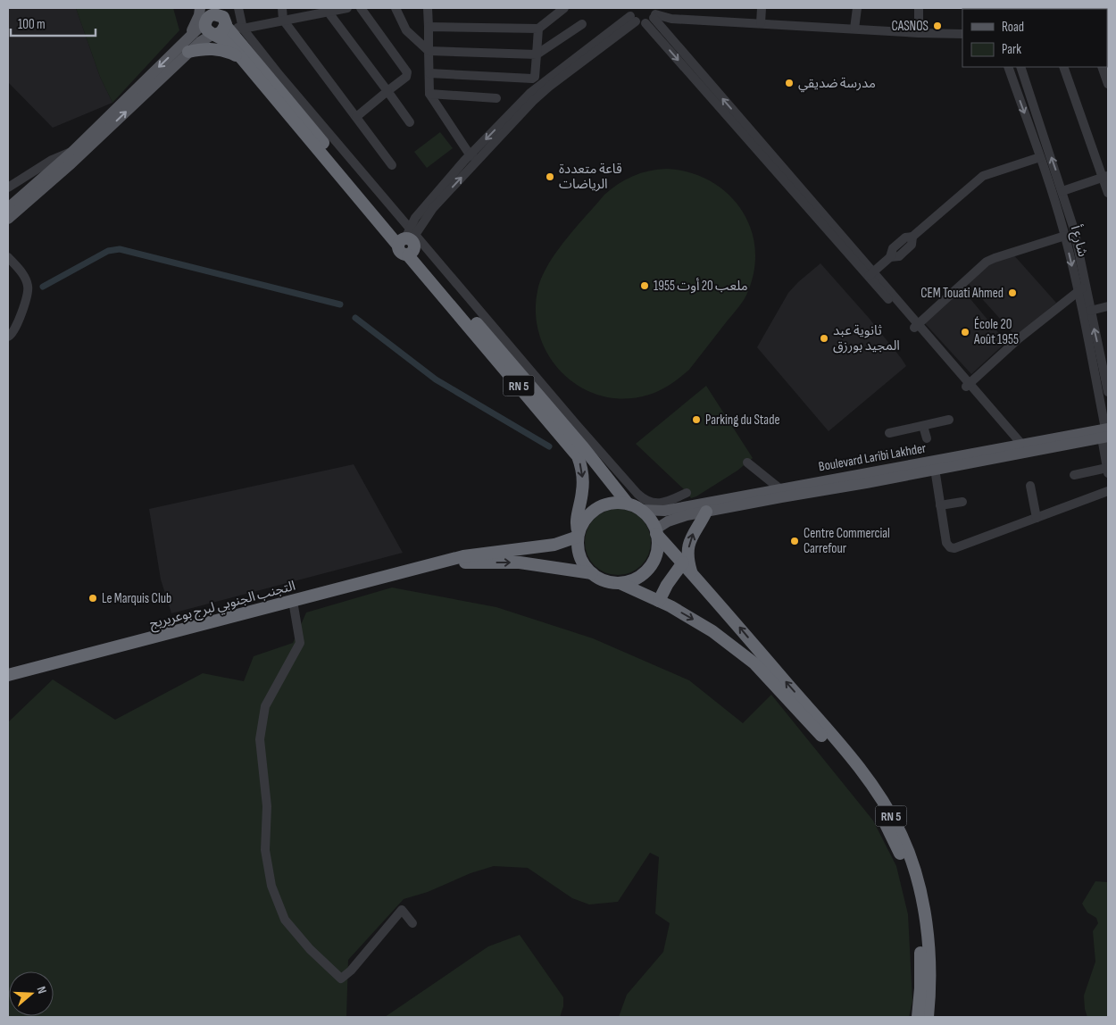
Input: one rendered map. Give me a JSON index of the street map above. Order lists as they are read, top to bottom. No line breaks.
{"streets":{"highway":["RN 5","التجنب الجنوبي لبرج بوعريريج"],"main road":["Boulevard Laribi Lakhder"],"street":["شارع أ"]},"crossings":[["شارع أ","Boulevard Laribi Lakhder"],["RN 5","Boulevard Laribi Lakhder"],["RN 5","التجنب الجنوبي لبرج بوعريريج"],["Boulevard Laribi Lakhder","التجنب الجنوبي لبرج بوعريريج"]],"places":["CASNOS","مدرسة ضديقي","قاعة متعددة الرياضات","ملعب 20 أوت 1955","CEM Touati Ahmed","École 20 Août 1955","ثانوية عبد المجيد بورزق","Parking du Stade","Centre Commercial Carrefour","Le Marquis Club"],"legend":["Road","Park"],"scale_bar":"100 m","north":"right"}
